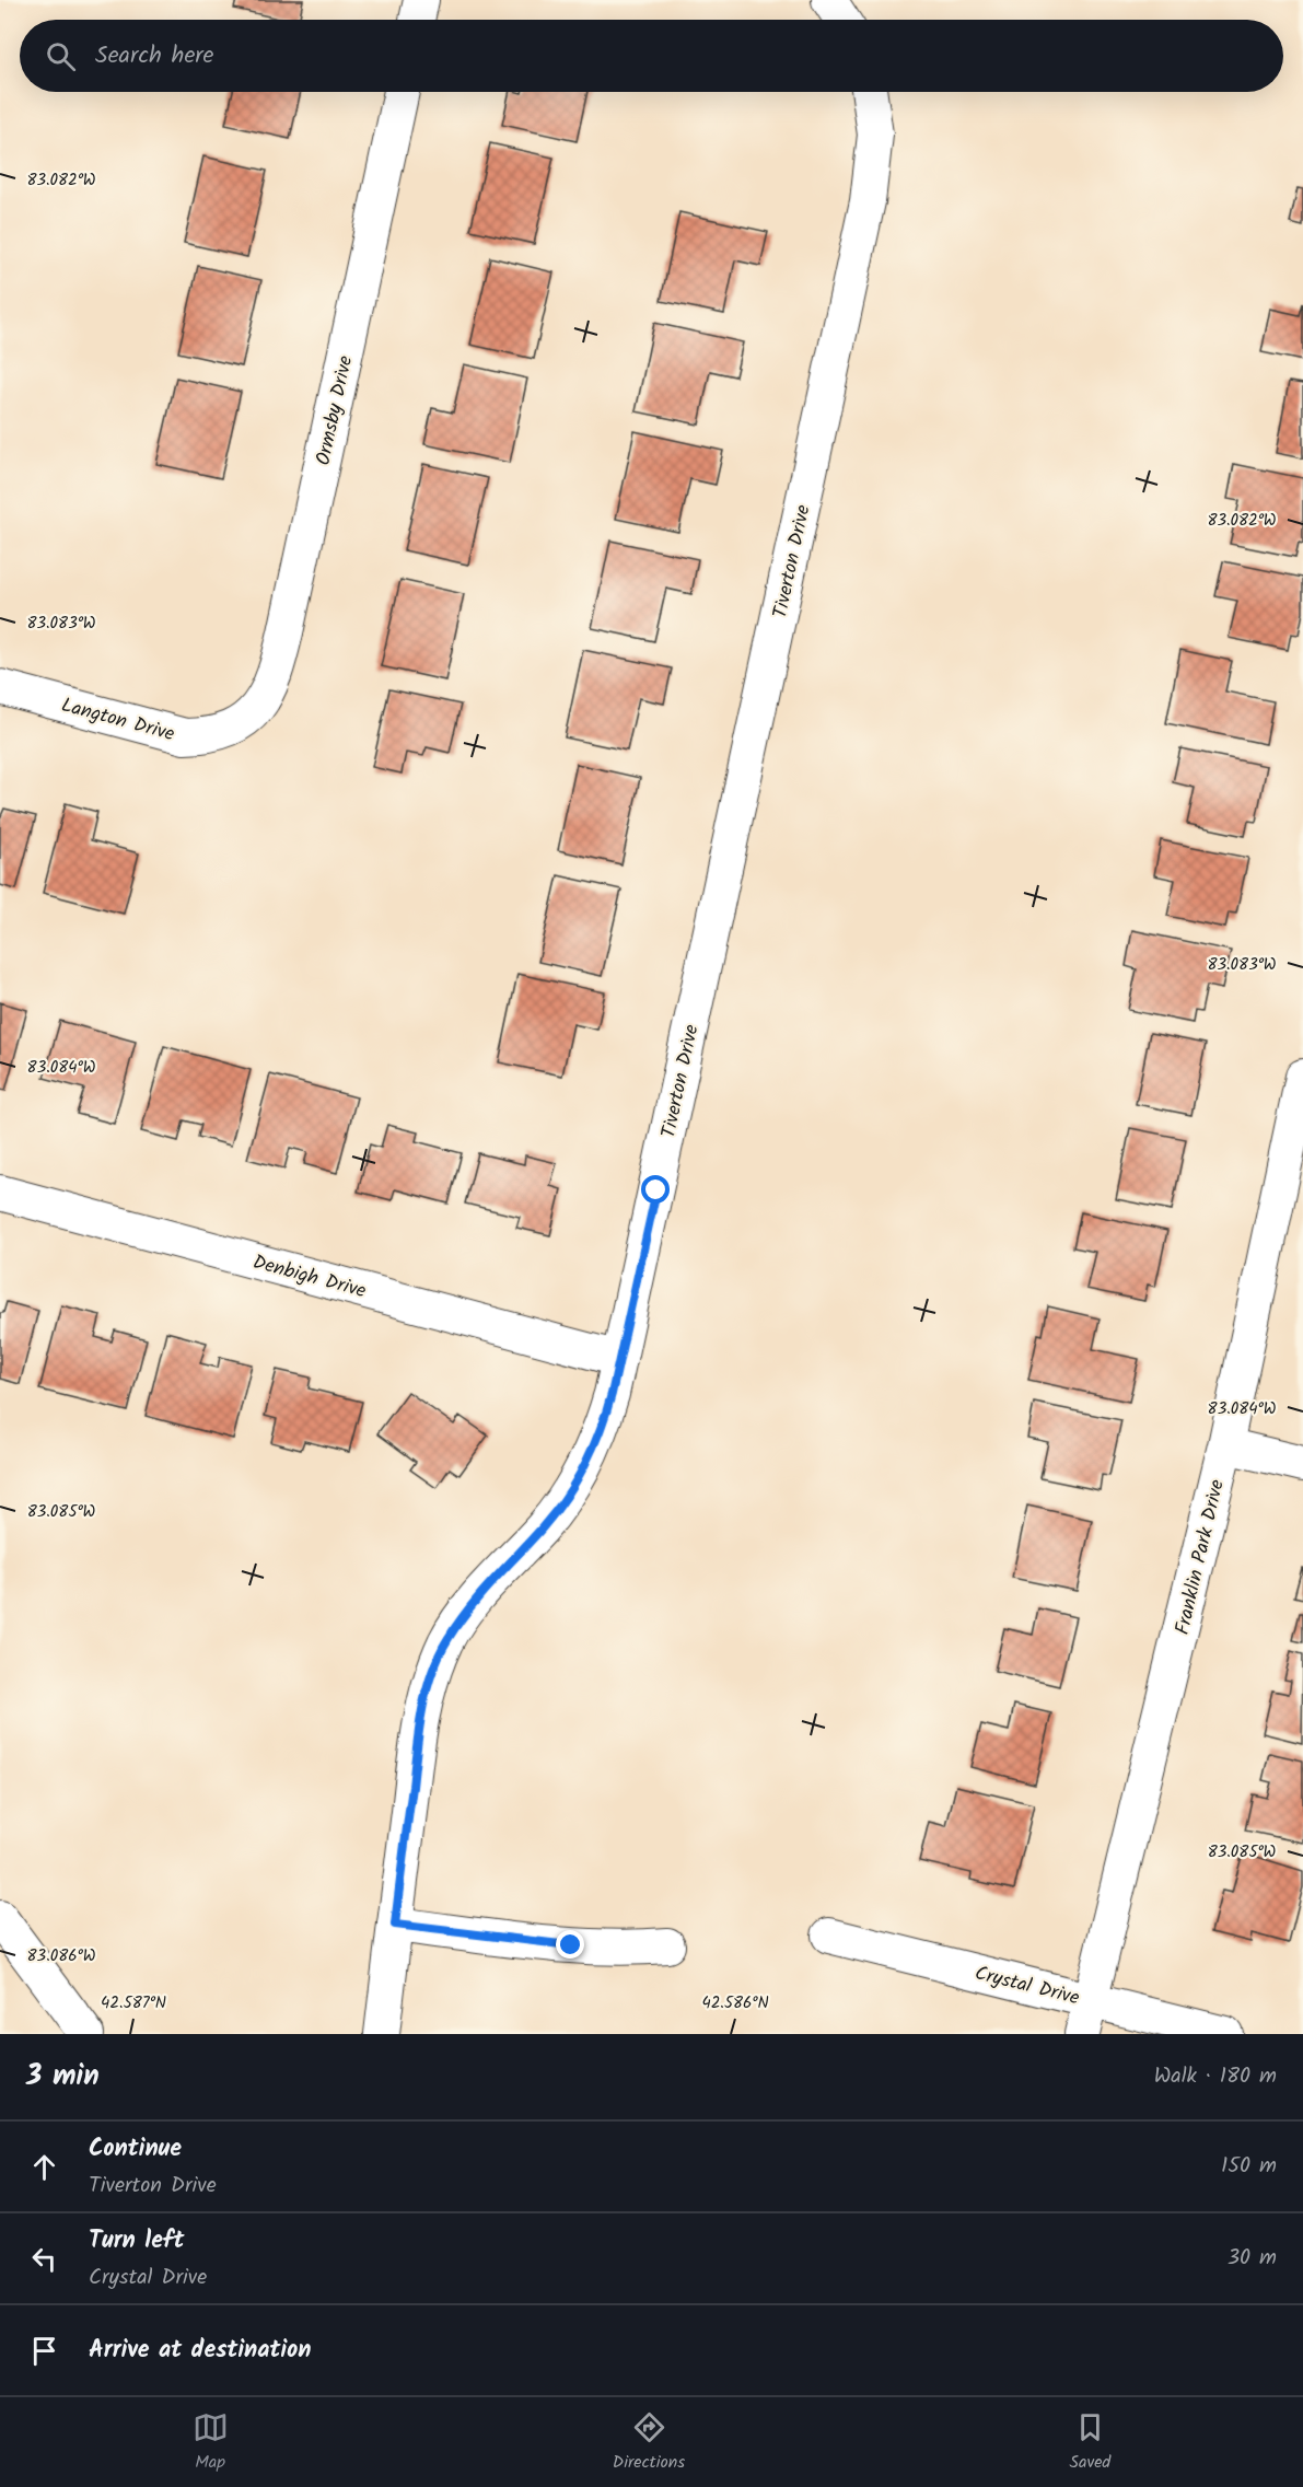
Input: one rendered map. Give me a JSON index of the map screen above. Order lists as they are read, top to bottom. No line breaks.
{"streets":{"street":["Ormsby Drive","Tiverton Drive","Langton Drive","Denbigh Drive","Franklin Park Drive","Crystal Drive"]},"crossings":[["Ormsby Drive","Langton Drive"],["Tiverton Drive","Denbigh Drive"],["Franklin Park Drive","Crystal Drive"]],"page":{"search":"Search here","heading":["3 min","Walk · 180 m"],"list":[["Continue","Tiverton Drive","150 m"],["Turn left","Crystal Drive","30 m"],"Arrive at destination"],"nav":["Map","Directions","Saved"]},"coordinates":["83.082°W","83.083°W","83.084°W","83.085°W","83.086°W","42.587°N","42.586°N"]}
